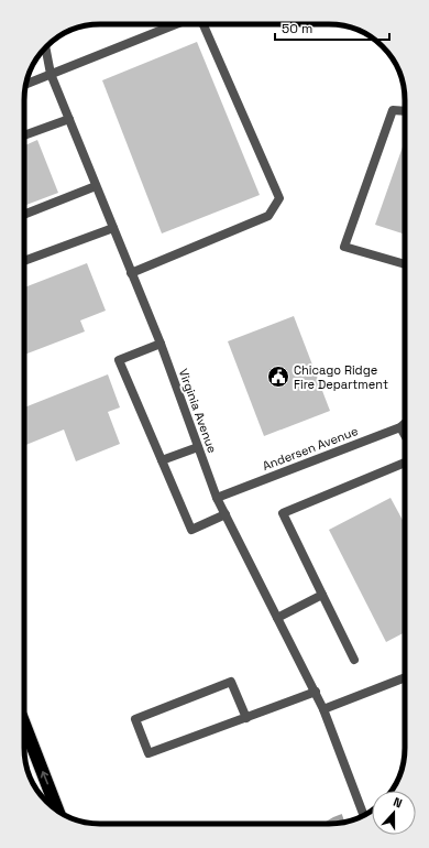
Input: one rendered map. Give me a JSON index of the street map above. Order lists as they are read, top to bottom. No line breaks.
{"streets":{"street":["Virginia Avenue","Andersen Avenue"]},"crossings":[["Virginia Avenue","Andersen Avenue"]],"places":{"public building":["Chicago Ridge Fire Department"]},"scale_bar":"50 m","north":"top"}
